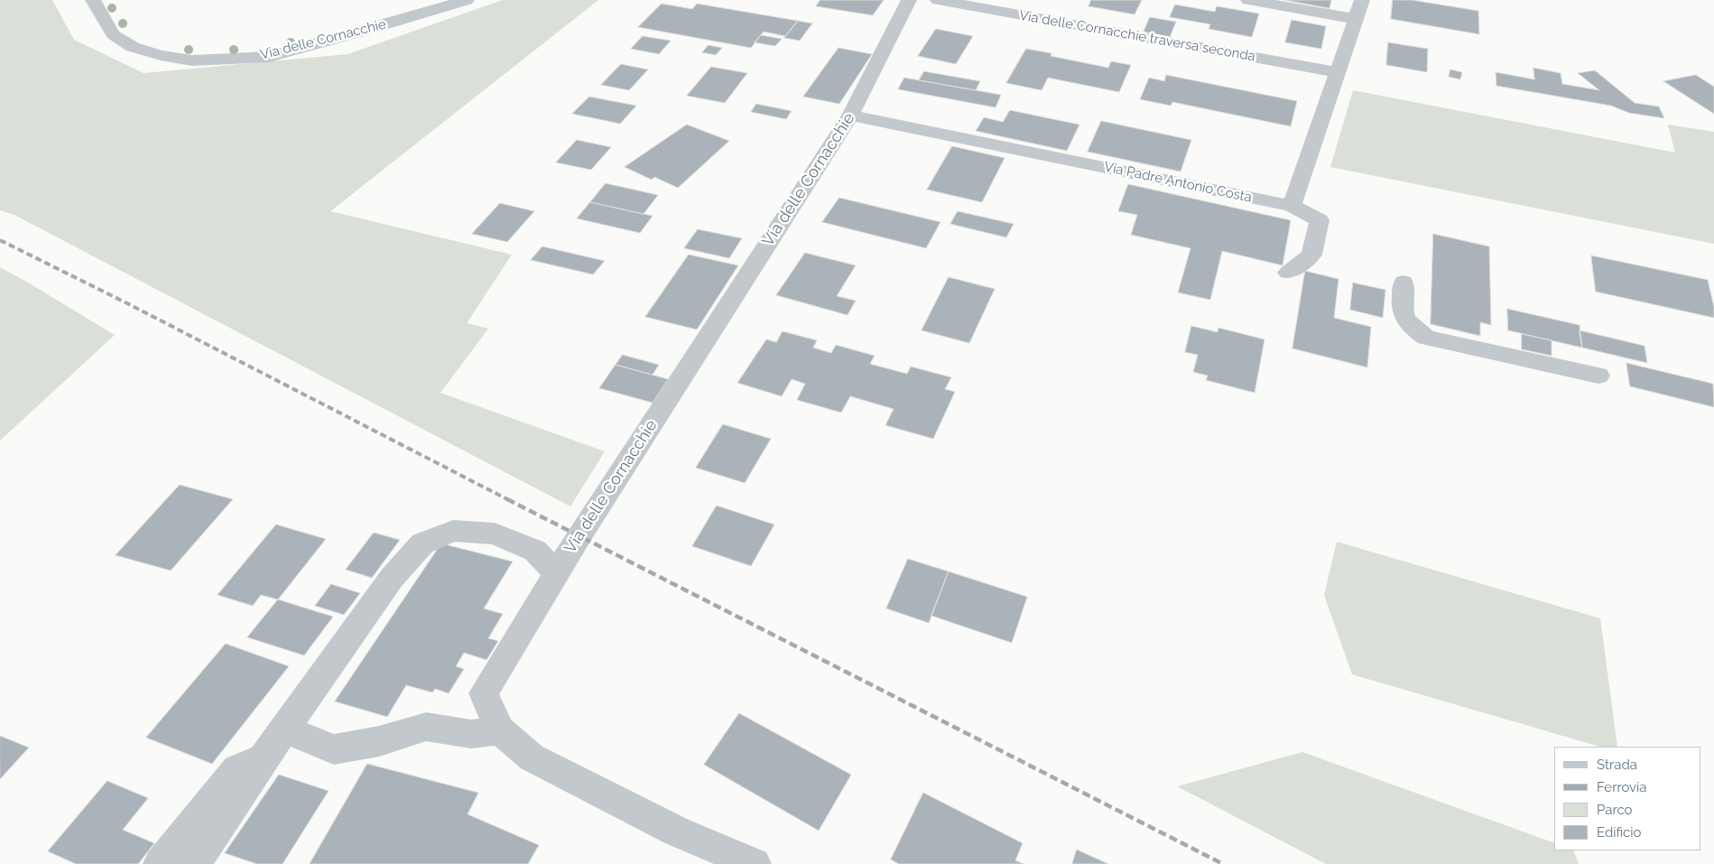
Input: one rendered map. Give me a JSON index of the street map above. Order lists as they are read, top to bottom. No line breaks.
{"streets":{"street":["Via delle Cornacchie traversa seconda","Via delle Cornacchie","Via Padre Antonio Costa"]},"crossings":[["Via delle Cornacchie","Via Padre Antonio Costa"]],"legend":["Strada","Ferrovia","Parco","Edificio"]}
